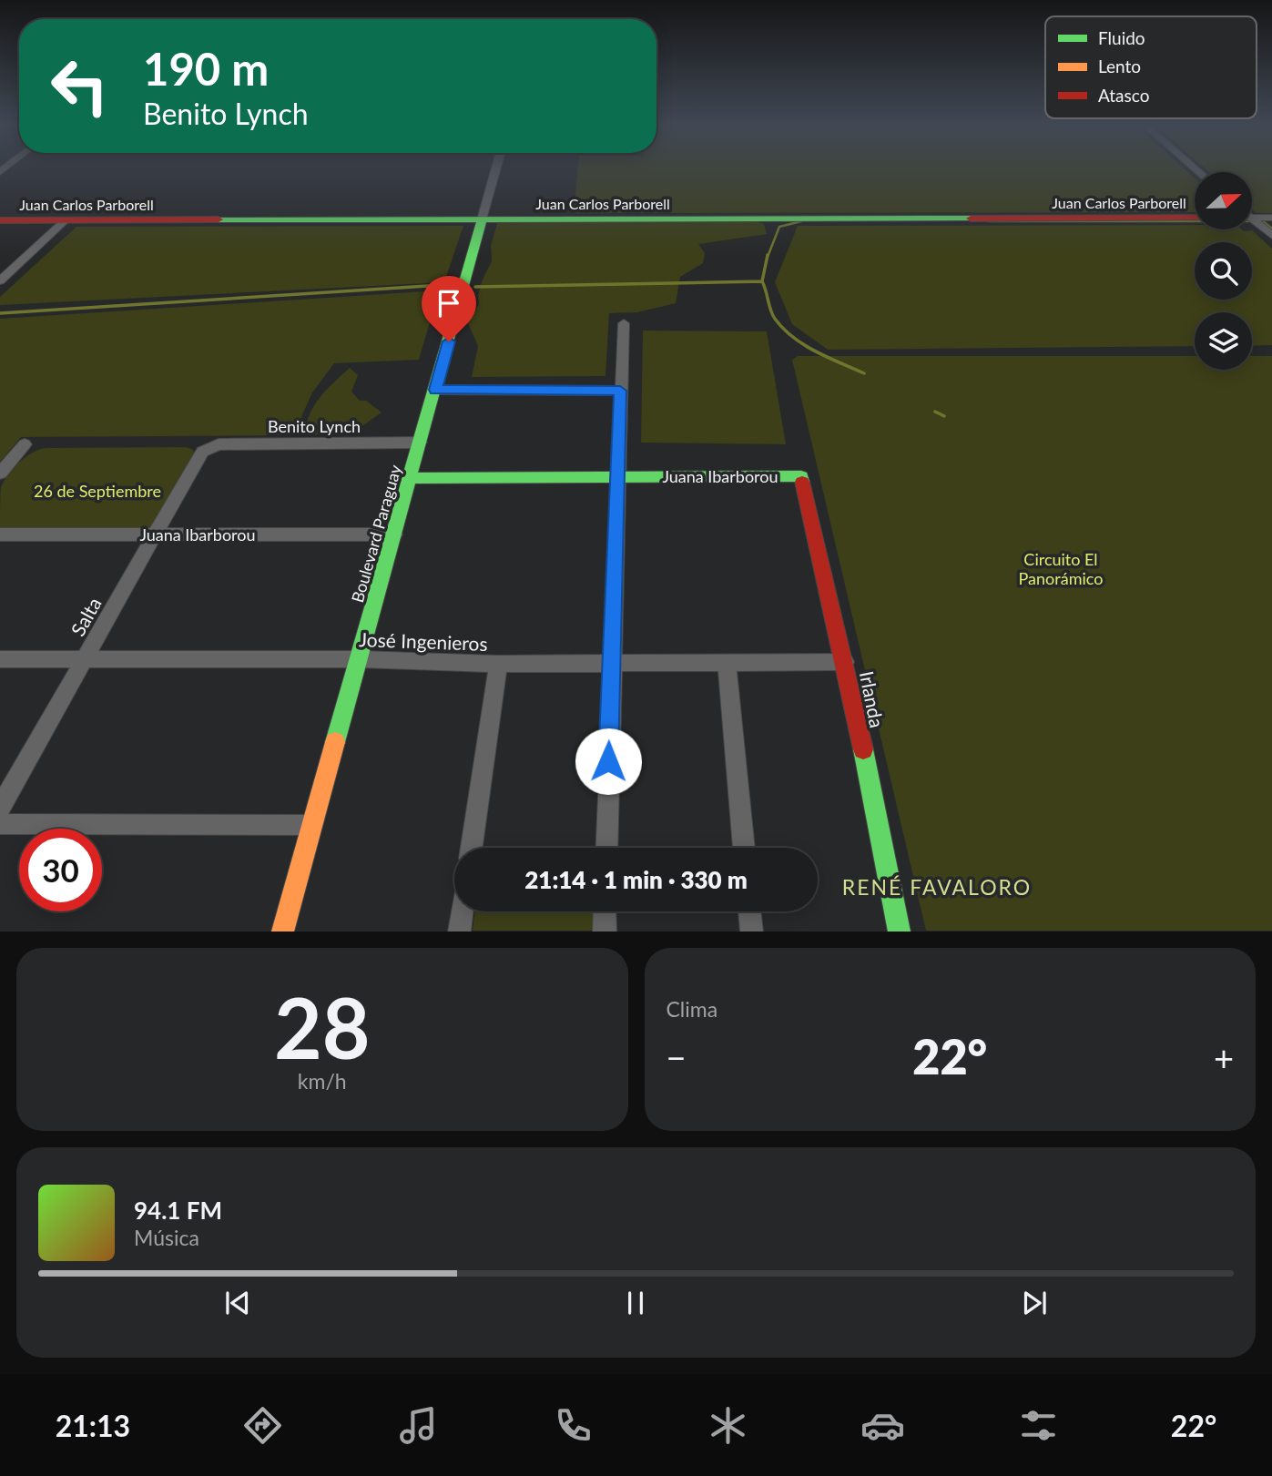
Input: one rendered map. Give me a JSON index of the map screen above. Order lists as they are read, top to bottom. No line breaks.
{"streets":{"street":["Juan Carlos Parborell","Benito Lynch","Juana Ibarborou","Boulevard Paraguay","Salta","José Ingenieros","Irlanda"]},"crossings":[["Juan Carlos Parborell","Boulevard Paraguay"],["Benito Lynch","Boulevard Paraguay"],["Benito Lynch","Salta"],["Juana Ibarborou","Boulevard Paraguay"],["Juana Ibarborou","Salta"],["Juana Ibarborou","Irlanda"],["Boulevard Paraguay","José Ingenieros"],["Salta","José Ingenieros"],["José Ingenieros","Irlanda"]],"districts":["RENÉ FAVALORO"],"parks":["26 de Septiembre","Circuito El Panorámico"],"legend":["Fluido","Lento","Atasco"],"north":"right","page":{"turn":["190 m","Benito Lynch"],"limit":"30","trip":"21:14 · 1 min · 330 m","tile":[["28","km/h"],"Clima"],"heat":["−","22°","+"],"song":["94.1 FM","Música"],"tabs":["21:13","22°"]}}
